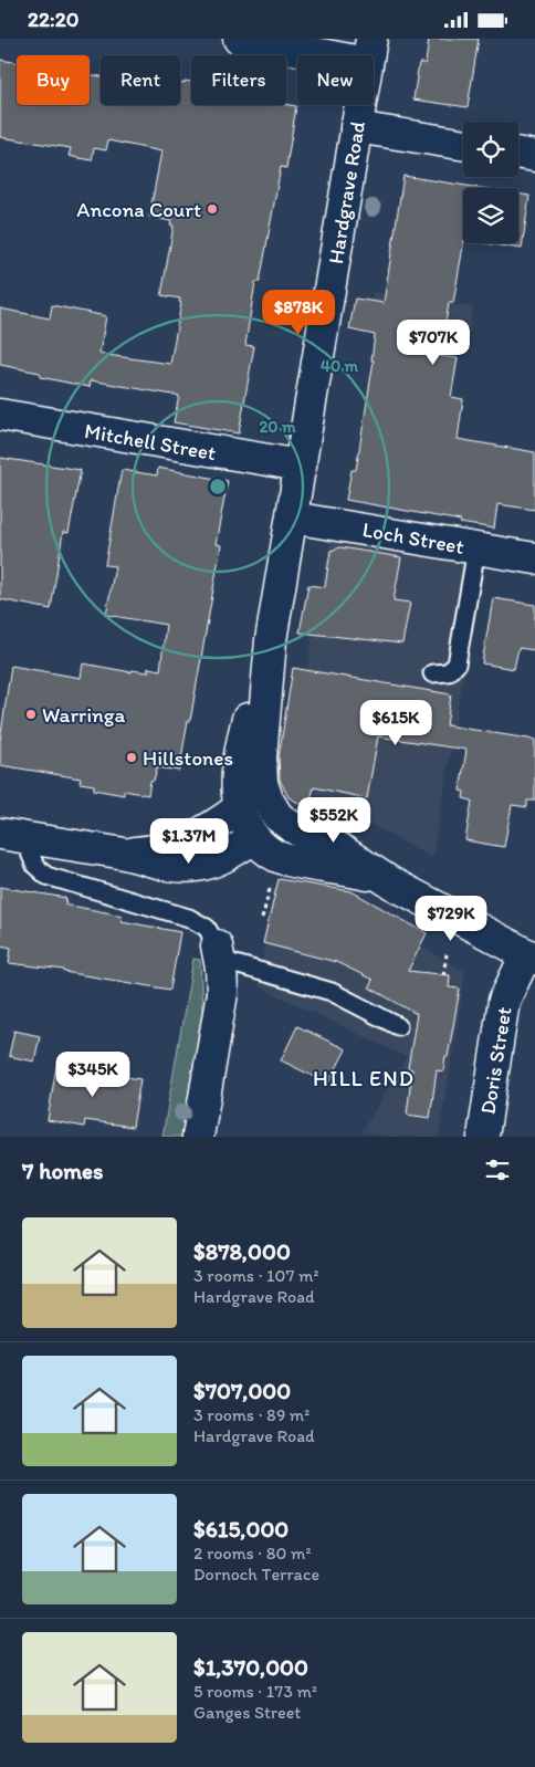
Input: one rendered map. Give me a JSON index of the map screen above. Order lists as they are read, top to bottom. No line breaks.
{"streets":{"street":["Hardgrave Road","Mitchell Street","Loch Street","Doris Street"]},"crossings":[["Hardgrave Road","Mitchell Street"],["Hardgrave Road","Loch Street"]],"districts":["HILL END"],"places":["Ancona Court","Warringa","Hillstones"],"page":{"status":"22:20","chip":["Buy","Rent","Filters","New"],"price":["$878K","$707K","$615K","$552K","$1.37M","$729K","$345K"],"heading":"7 homes","list":[{"name":"$878,000","note":"3 rooms · 107 m² · Hardgrave Road"},{"name":"$707,000","note":"3 rooms · 89 m² · Hardgrave Road"},{"name":"$615,000","note":"2 rooms · 80 m² · Dornoch Terrace"},{"name":"$1,370,000","note":"5 rooms · 173 m² · Ganges Street"}]},"rings":["40 m","20 m"]}
